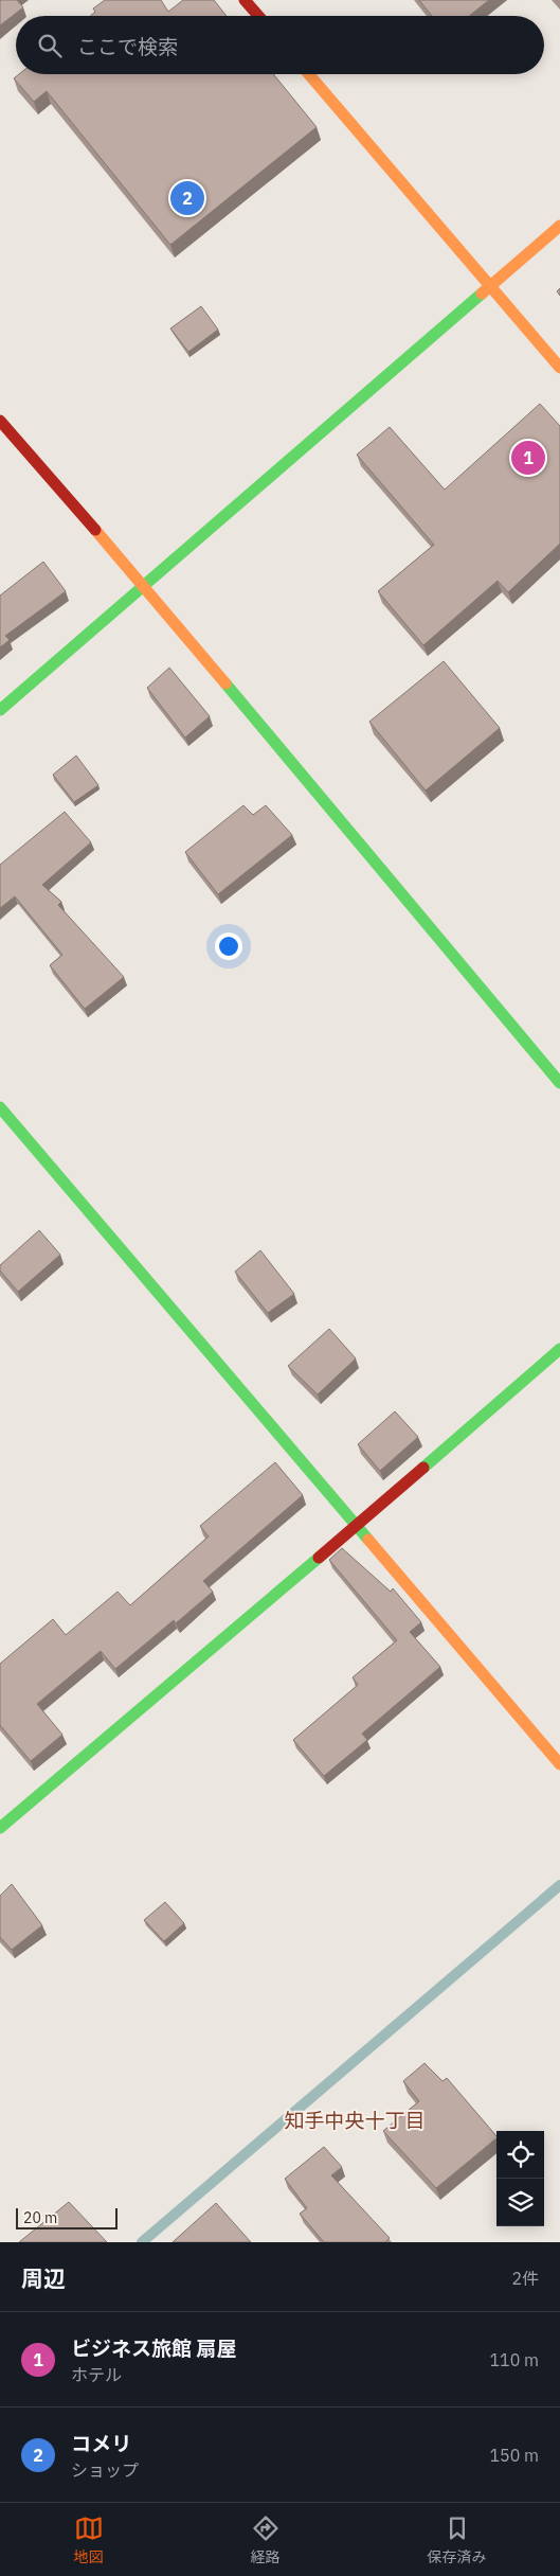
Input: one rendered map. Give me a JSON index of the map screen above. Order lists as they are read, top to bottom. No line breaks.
{"districts":["知手中央十丁目"],"scale_bar":"20 m","page":{"search":"ここで検索","pins":["2","1"],"scale":"20 m","heading":["周辺","2件"],"list":[{"mark":"1","name":"ビジネス旅館 扇屋","note":"ホテル","value":"110 m"},{"mark":"2","name":"コメリ","note":"ショップ","value":"150 m"}],"nav":["地図","経路","保存済み"]}}
